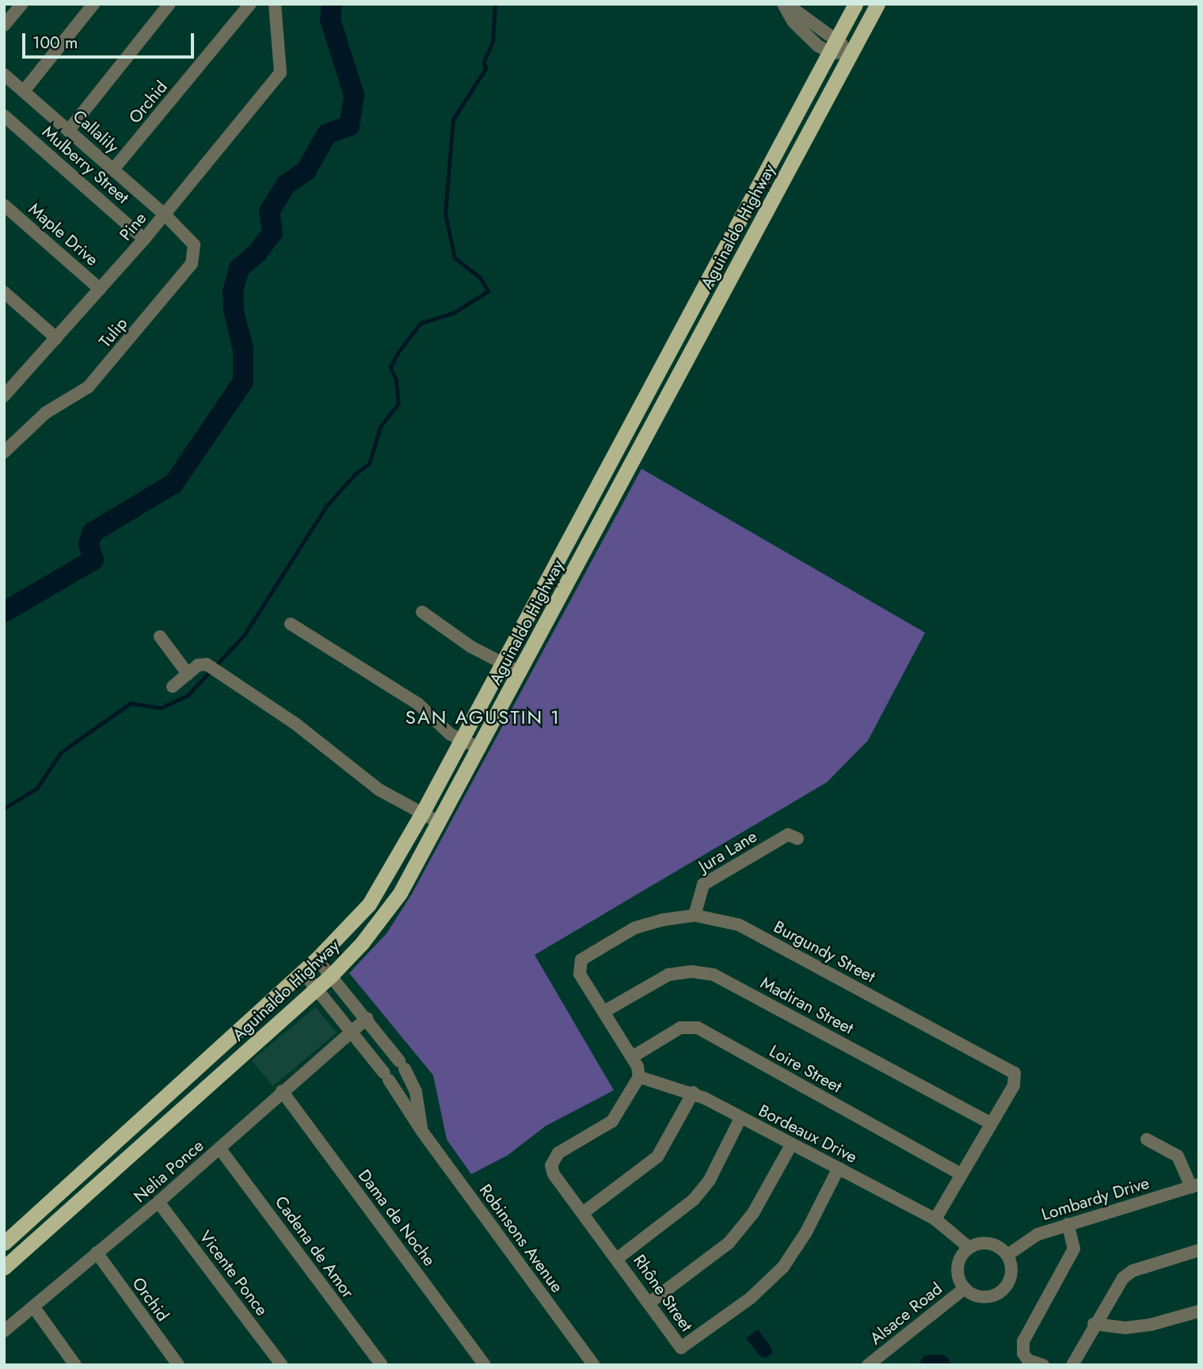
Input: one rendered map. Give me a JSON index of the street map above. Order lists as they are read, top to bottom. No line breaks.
{"streets":{"highway":["Aguinaldo Highway"],"street":["Orchid","Callalily","Mulberry Street","Pine","Maple Drive","Tulip","Jura Lane","Burgundy Street","Madiran Street","Loire Street","Bordeaux Drive","Nelia Ponce","Lombardy Drive","Dama de Noche","Robinsons Avenue","Cadena de Amor","Vicente Ponce","Rhône Street","Alsace Road"]},"crossings":[["Orchid","Callalily"],["Orchid","Nelia Ponce"],["Callalily","Pine"],["Callalily","Tulip"],["Mulberry Street","Pine"],["Pine","Maple Drive"],["Pine","Tulip"],["Aguinaldo Highway","Robinsons Avenue"],["Jura Lane","Burgundy Street"],["Burgundy Street","Madiran Street"],["Burgundy Street","Loire Street"],["Burgundy Street","Bordeaux Drive"],["Burgundy Street","Rhône Street"],["Bordeaux Drive","Lombardy Drive"],["Bordeaux Drive","Rhône Street"],["Bordeaux Drive","Alsace Road"],["Nelia Ponce","Dama de Noche"],["Nelia Ponce","Robinsons Avenue"],["Nelia Ponce","Cadena de Amor"],["Nelia Ponce","Vicente Ponce"],["Lombardy Drive","Alsace Road"]],"districts":["SAN AGUSTIN 1"],"scale_bar":"100 m"}
